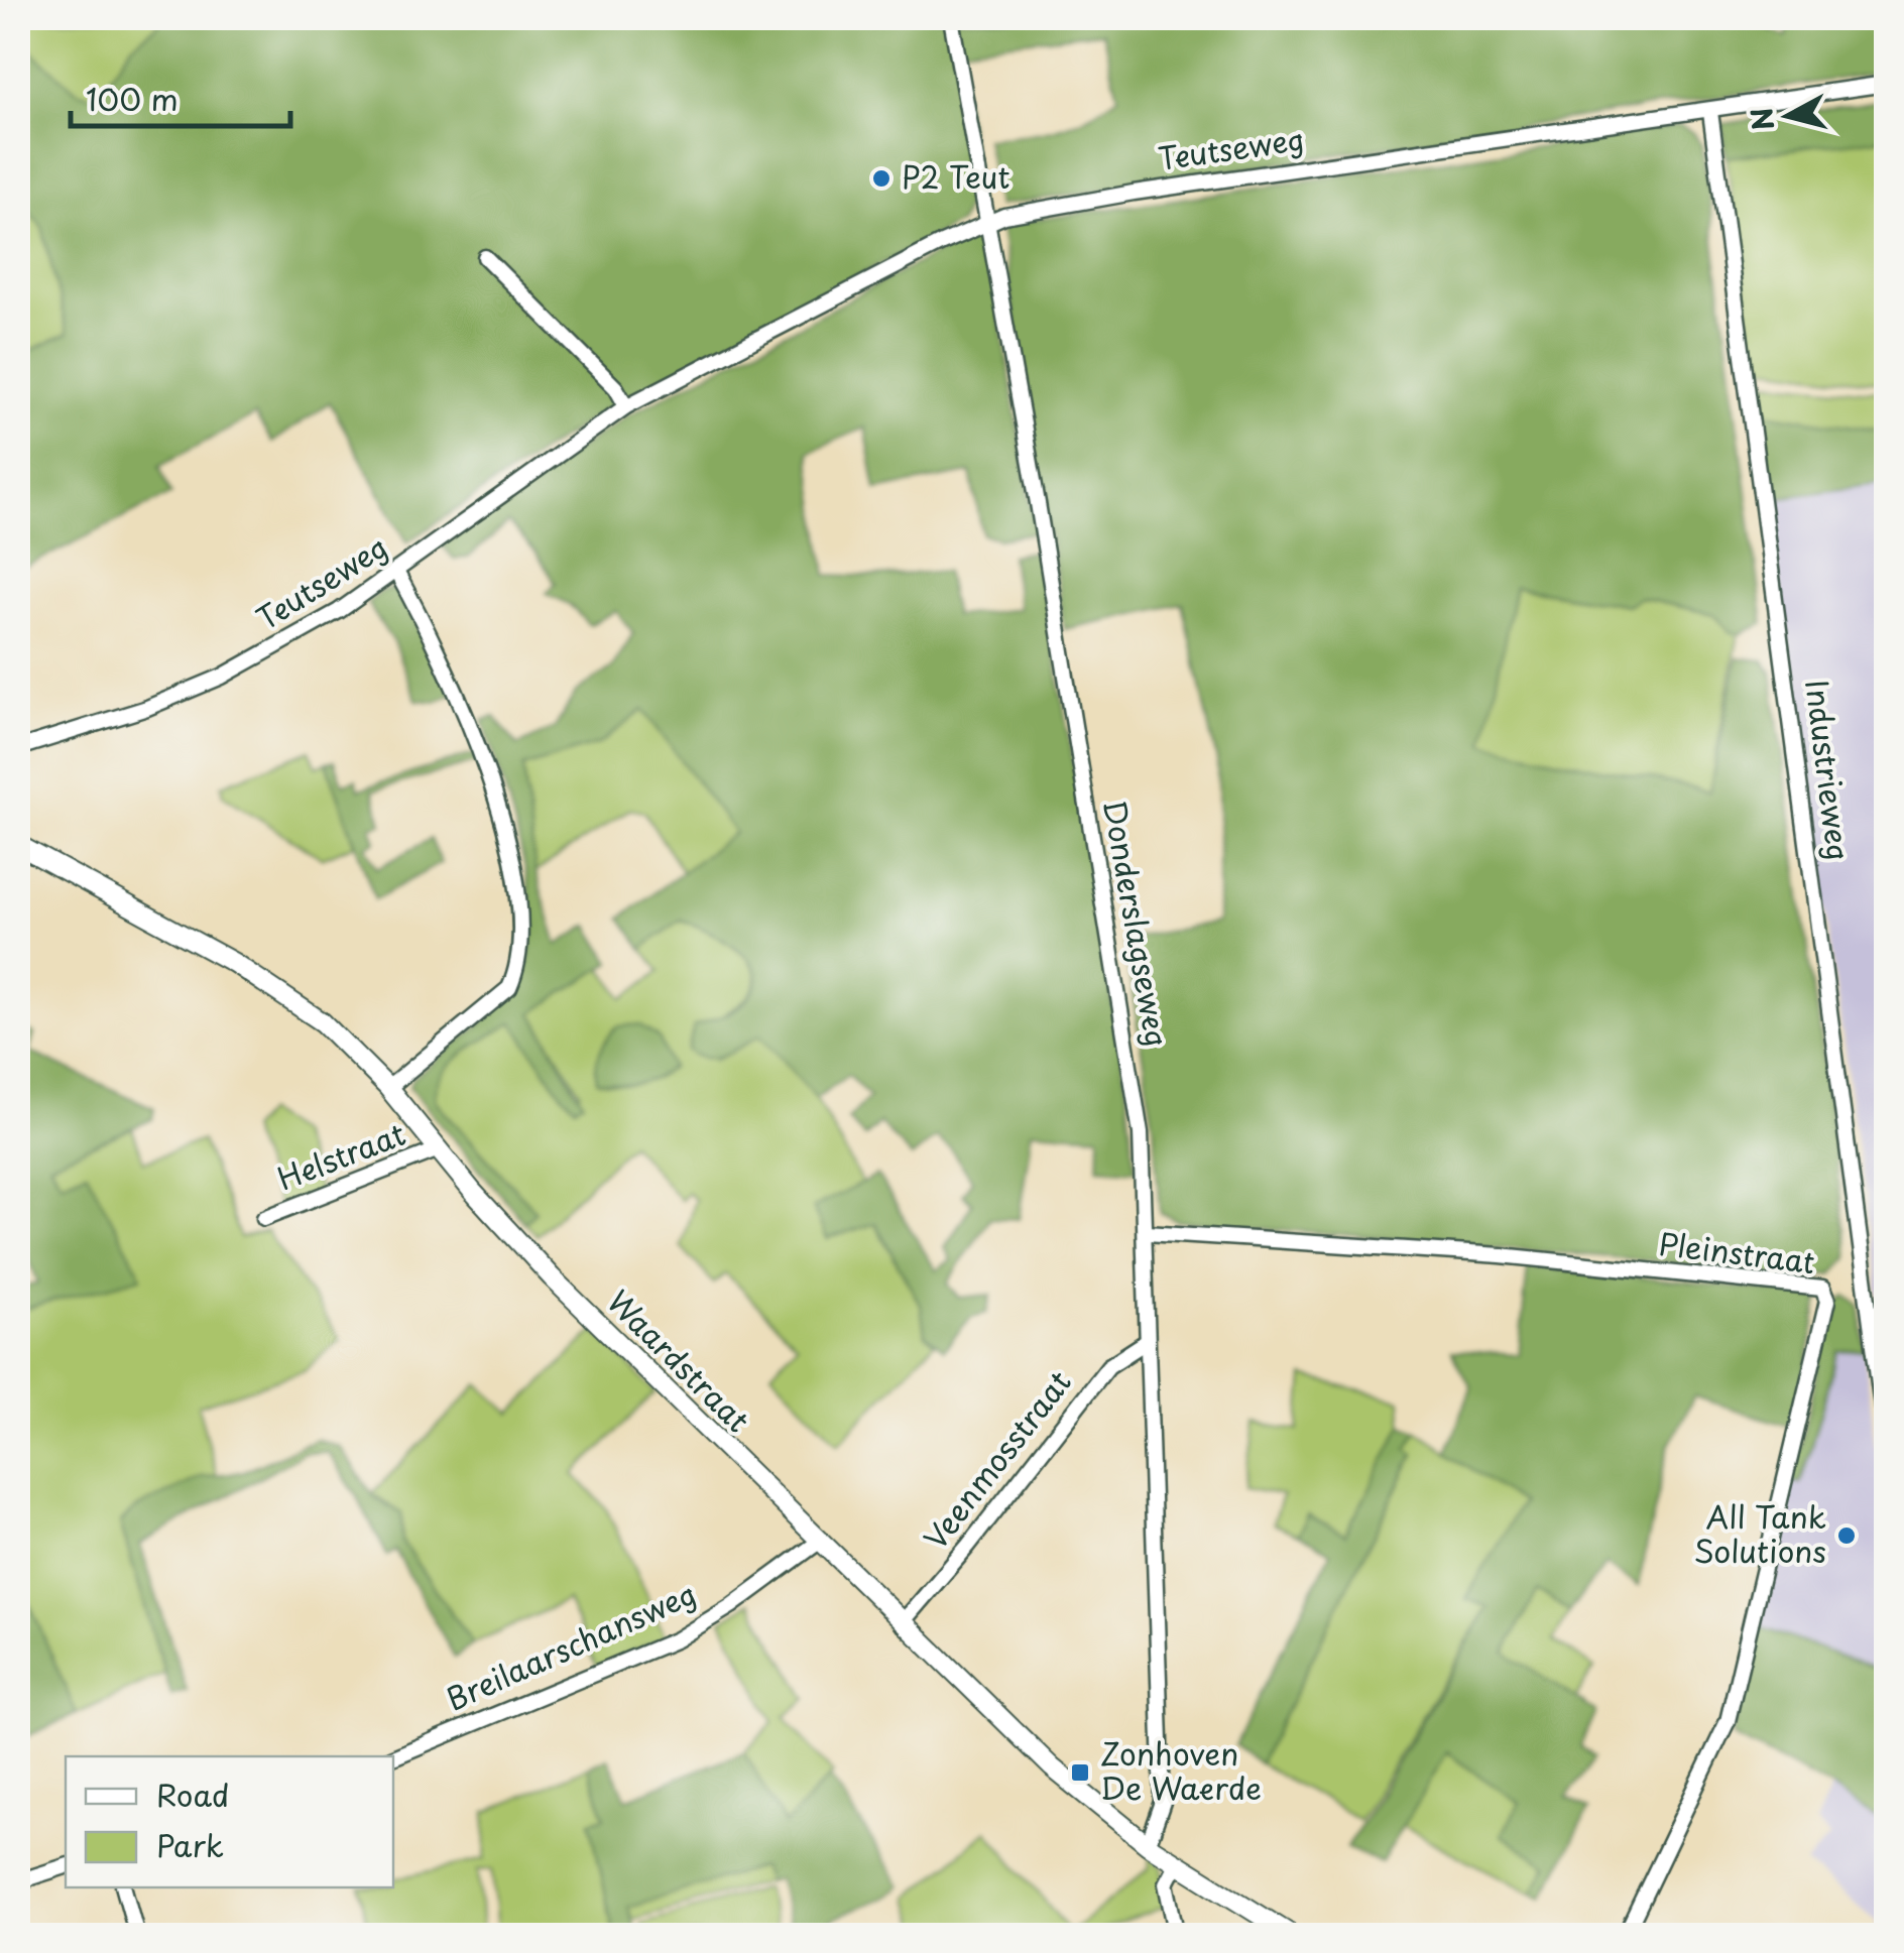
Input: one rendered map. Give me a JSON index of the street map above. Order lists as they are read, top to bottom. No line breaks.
{"streets":{"street":["Teutseweg","Industrieweg","Donderslagseweg","Helstraat","Pleinstraat","Waardstraat","Veenmosstraat","Breilaarschansweg"]},"crossings":[["Teutseweg","Industrieweg"],["Teutseweg","Donderslagseweg"],["Donderslagseweg","Pleinstraat"],["Donderslagseweg","Waardstraat"],["Donderslagseweg","Veenmosstraat"],["Helstraat","Waardstraat"],["Waardstraat","Veenmosstraat"],["Waardstraat","Breilaarschansweg"]],"places":{"other":["P2 Teut","All Tank Solutions"],"transit":["Zonhoven De Waerde"]},"legend":["Road","Park"],"scale_bar":"100 m","north":"left"}
